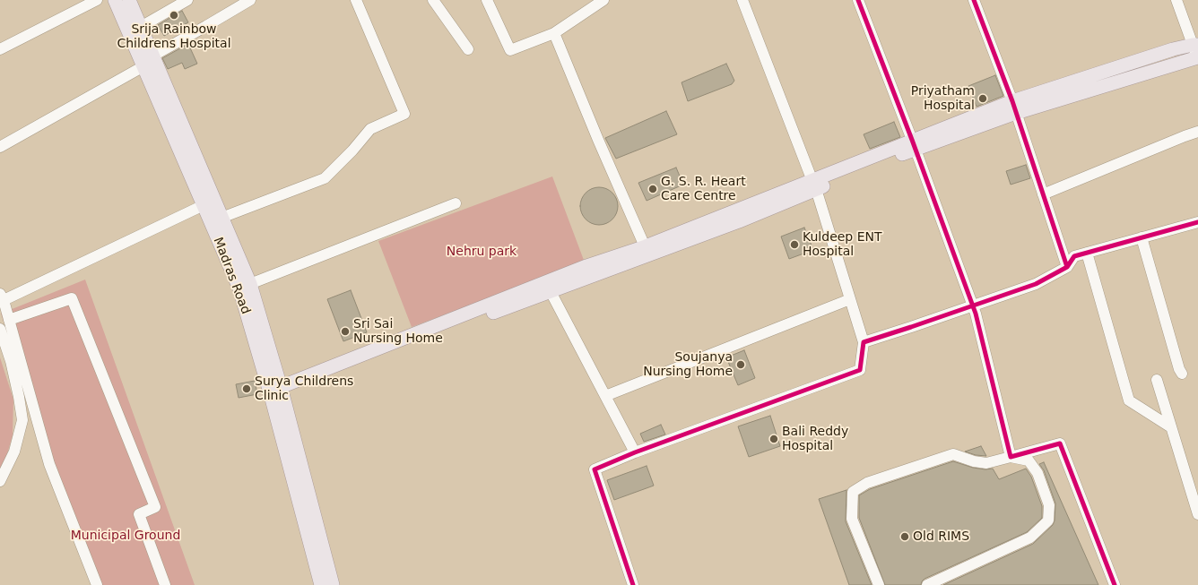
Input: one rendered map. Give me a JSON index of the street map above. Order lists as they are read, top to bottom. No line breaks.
{"streets":{"main road":["Madras Road"]},"parks":["Nehru park","Municipal Ground"],"places":["Srija Rainbow Childrens Hospital","Priyatham Hospital","G. S. R. Heart Care Centre","Kuldeep ENT Hospital","Sri Sai Nursing Home","Soujanya Nursing Home","Surya Childrens Clinic","Bali Reddy Hospital","Old RIMS"]}
